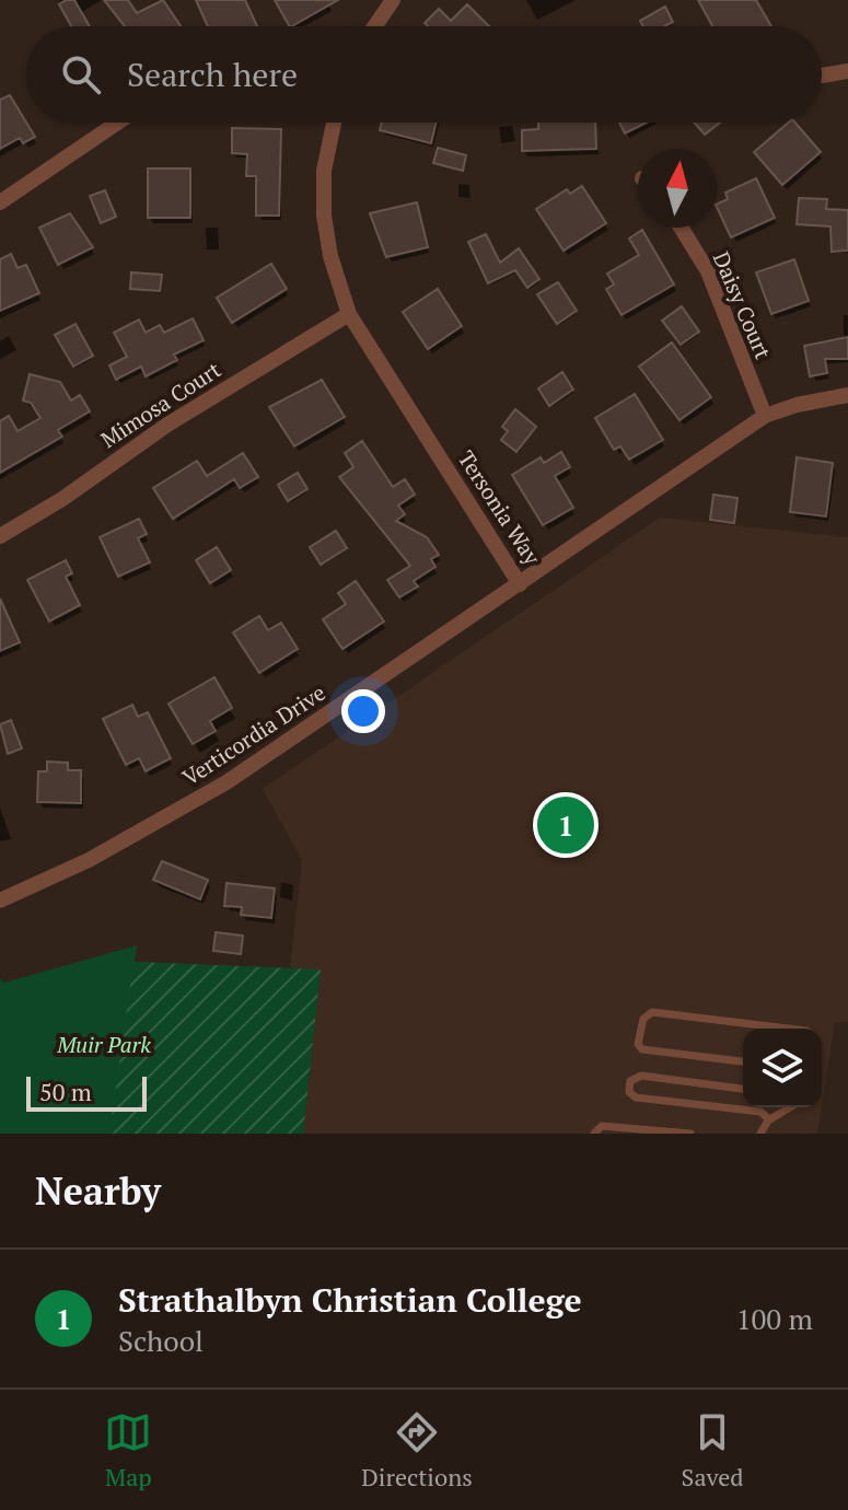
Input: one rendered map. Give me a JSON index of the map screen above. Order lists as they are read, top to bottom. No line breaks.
{"streets":{"street":["Daisy Court","Mimosa Court","Tersonia Way","Verticordia Drive"]},"crossings":[["Daisy Court","Tersonia Way"],["Mimosa Court","Tersonia Way"],["Tersonia Way","Verticordia Drive"]],"parks":["Muir Park"],"scale_bar":"50 m","north":"top","page":{"search":"Search here","pins":"1","scale":"50 m","heading":"Nearby","list":[{"mark":"1","name":"Strathalbyn Christian College","note":"School","value":"100 m"}],"nav":["Map","Directions","Saved"]}}
